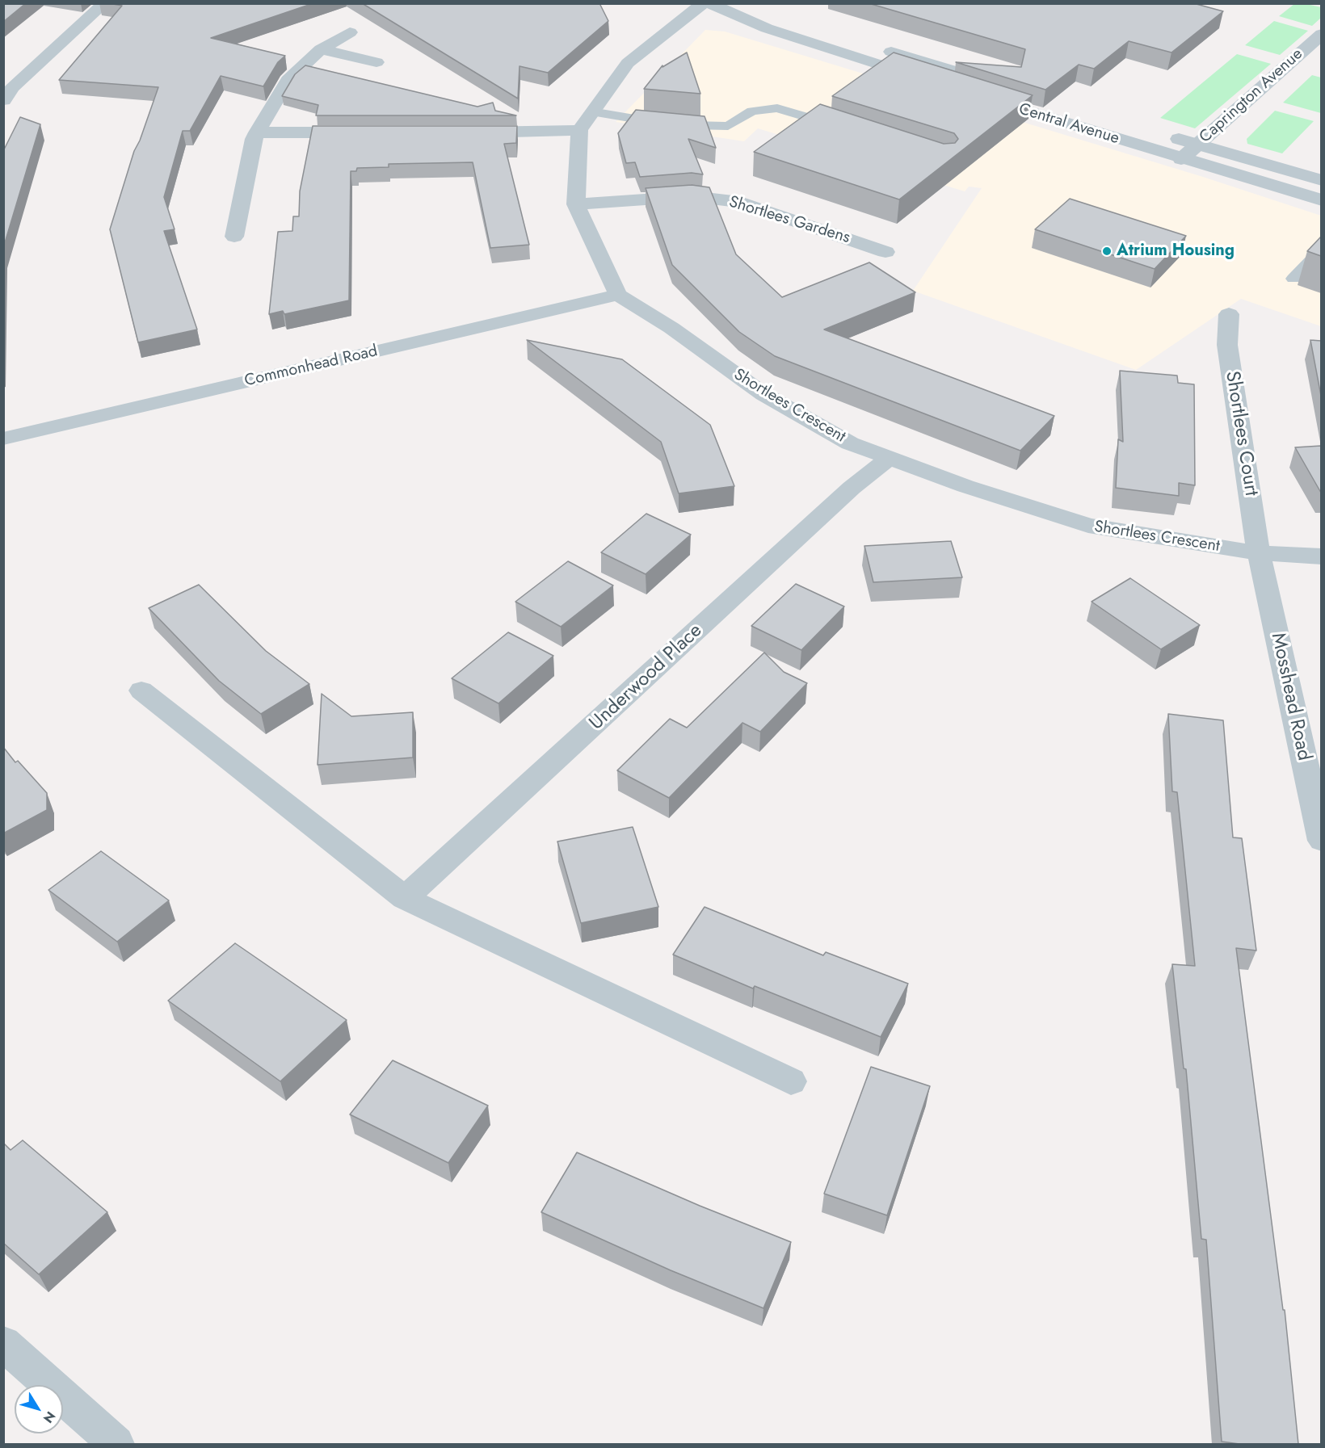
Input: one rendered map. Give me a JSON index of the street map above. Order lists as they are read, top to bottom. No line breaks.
{"streets":{"street":["Caprington Avenue","Central Avenue","Shortlees Gardens","Commonhead Road","Shortlees Crescent","Shortlees Court","Underwood Place","Mosshead Road"]},"crossings":[["Caprington Avenue","Central Avenue"],["Commonhead Road","Shortlees Crescent"],["Shortlees Crescent","Shortlees Court"],["Shortlees Crescent","Underwood Place"],["Shortlees Crescent","Mosshead Road"],["Shortlees Court","Mosshead Road"]],"places":["Atrium Housing"],"north":"bottom right"}
